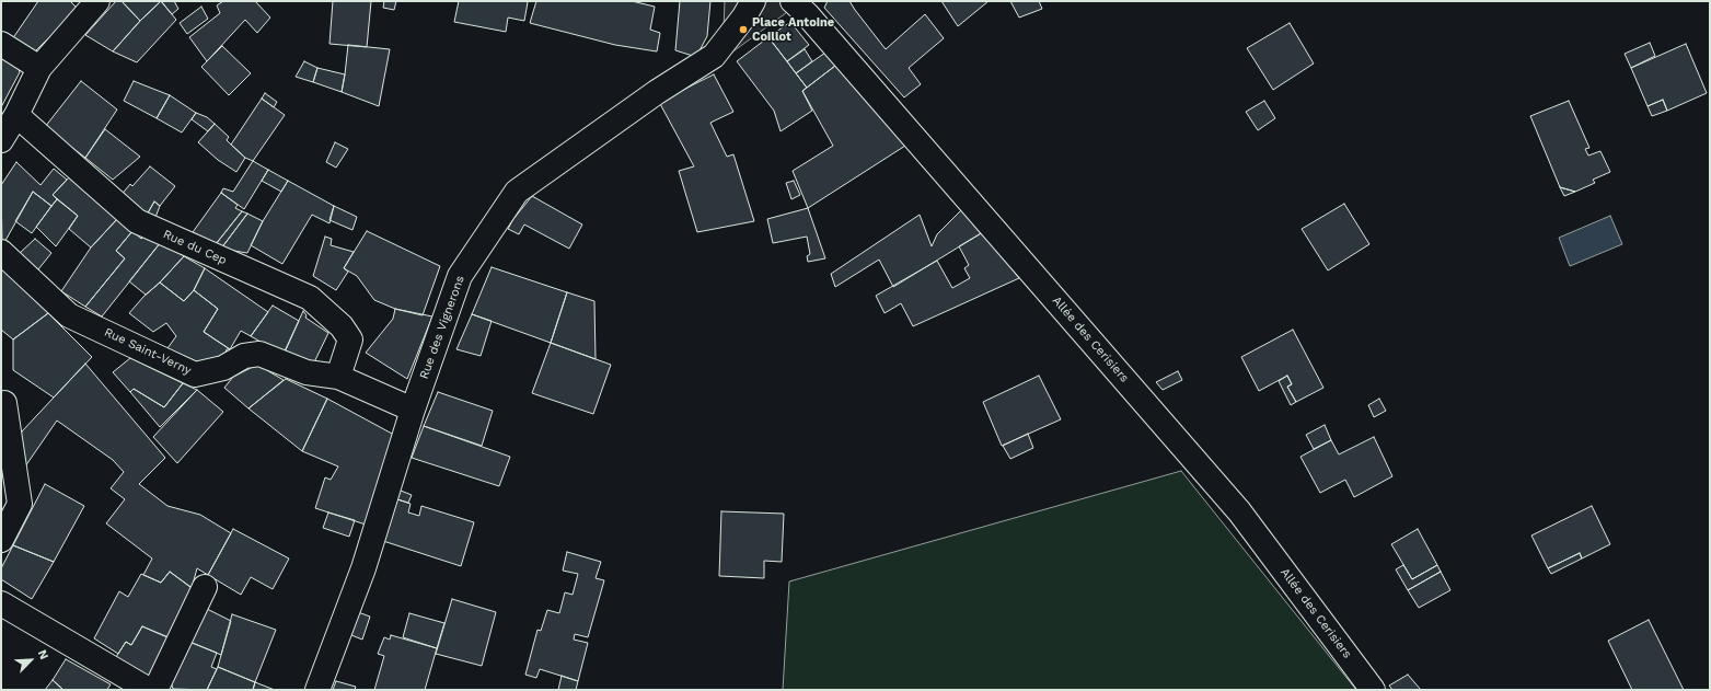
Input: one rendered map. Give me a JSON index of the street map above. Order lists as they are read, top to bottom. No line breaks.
{"streets":{"street":["Rue du Cep","Rue des Vignerons","Allée des Cerisiers","Rue Saint-Verny"]},"crossings":[["Rue du Cep","Rue Saint-Verny"],["Rue des Vignerons","Rue Saint-Verny"]],"places":["Place Antoine Coillot"],"north":"top right"}
